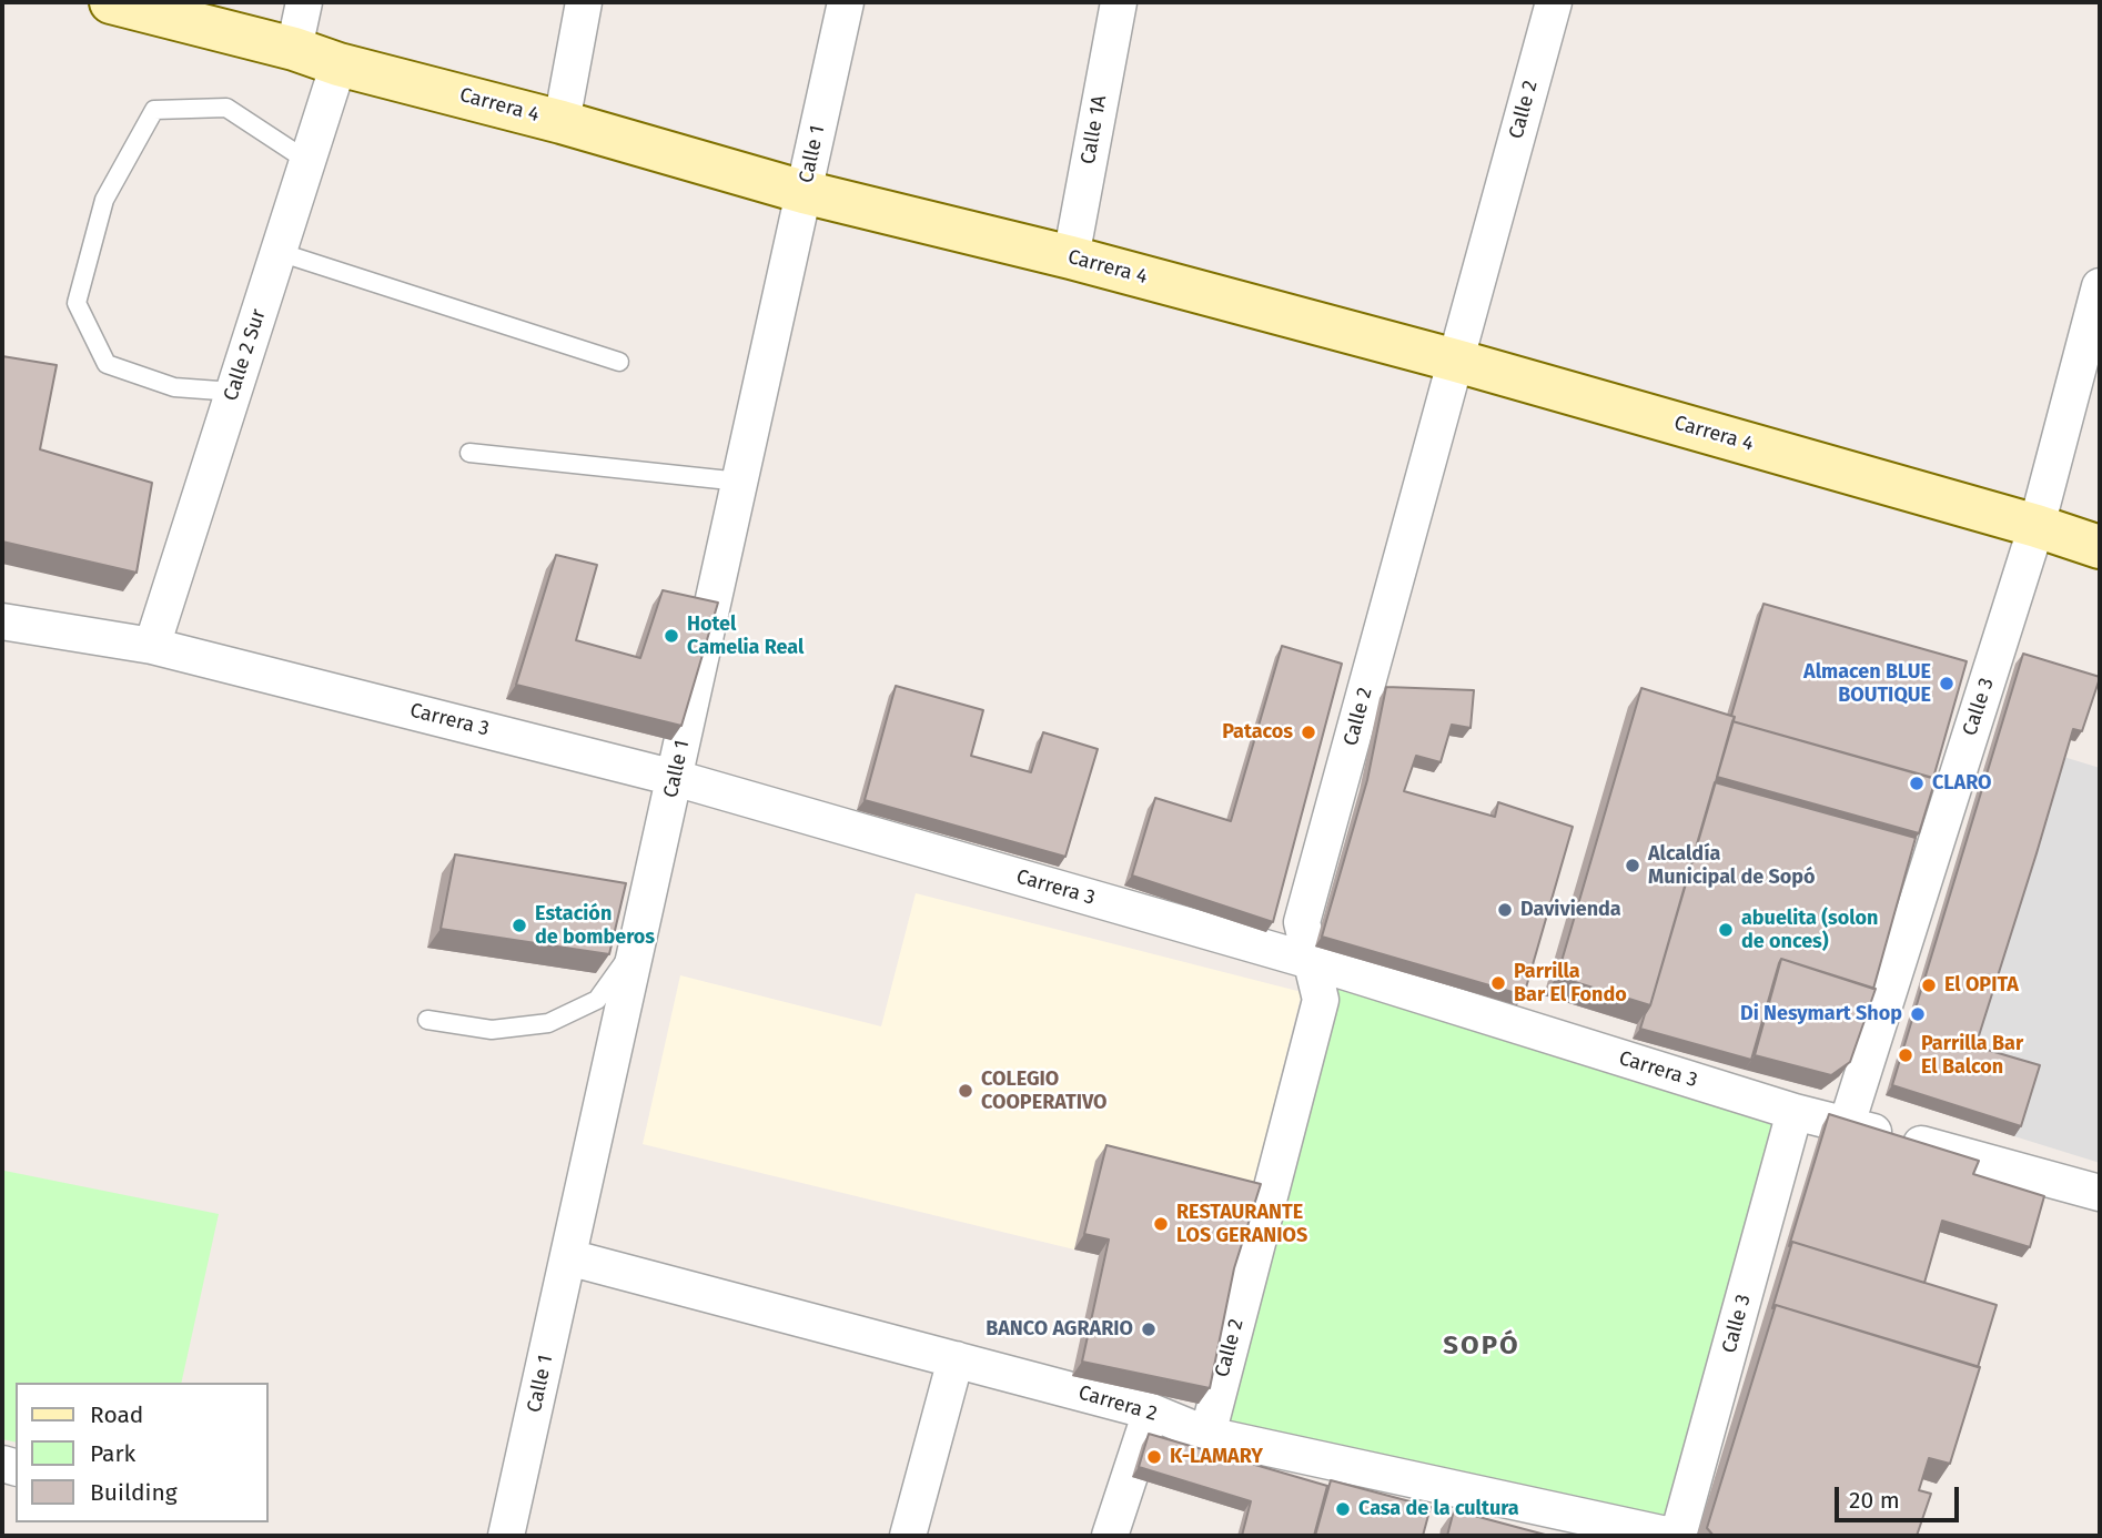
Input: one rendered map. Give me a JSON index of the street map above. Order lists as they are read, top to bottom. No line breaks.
{"streets":{"main road":["Carrera 4"],"street":["Calle 2","Calle 1A","Calle 1","Calle 2 Sur","Calle 3","Carrera 3","Carrera 2"]},"crossings":[["Carrera 4","Calle 2"],["Carrera 4","Calle 1A"],["Carrera 4","Calle 1"],["Carrera 4","Calle 2 Sur"],["Carrera 4","Calle 3"],["Calle 2","Carrera 3"],["Calle 2","Carrera 2"],["Calle 1","Carrera 3"],["Calle 1","Carrera 2"],["Calle 2 Sur","Carrera 3"],["Calle 3","Carrera 3"]],"districts":["SOPÓ"],"places":["Hotel Camelia Real","Almacen BLUE BOUTIQUE","Patacos","CLARO","Alcaldía Municipal de Sopó","Davivienda","Estación de bomberos","abuelita (solon de onces)","Parrilla Bar El Fondo","El OPITA","Di Nesymart Shop","Parrilla Bar El Balcon","COLEGIO COOPERATIVO","RESTAURANTE LOS GERANIOS","BANCO AGRARIO","K-LAMARY","Casa de la cultura"],"legend":["Road","Park","Building"],"scale_bar":"20 m"}
